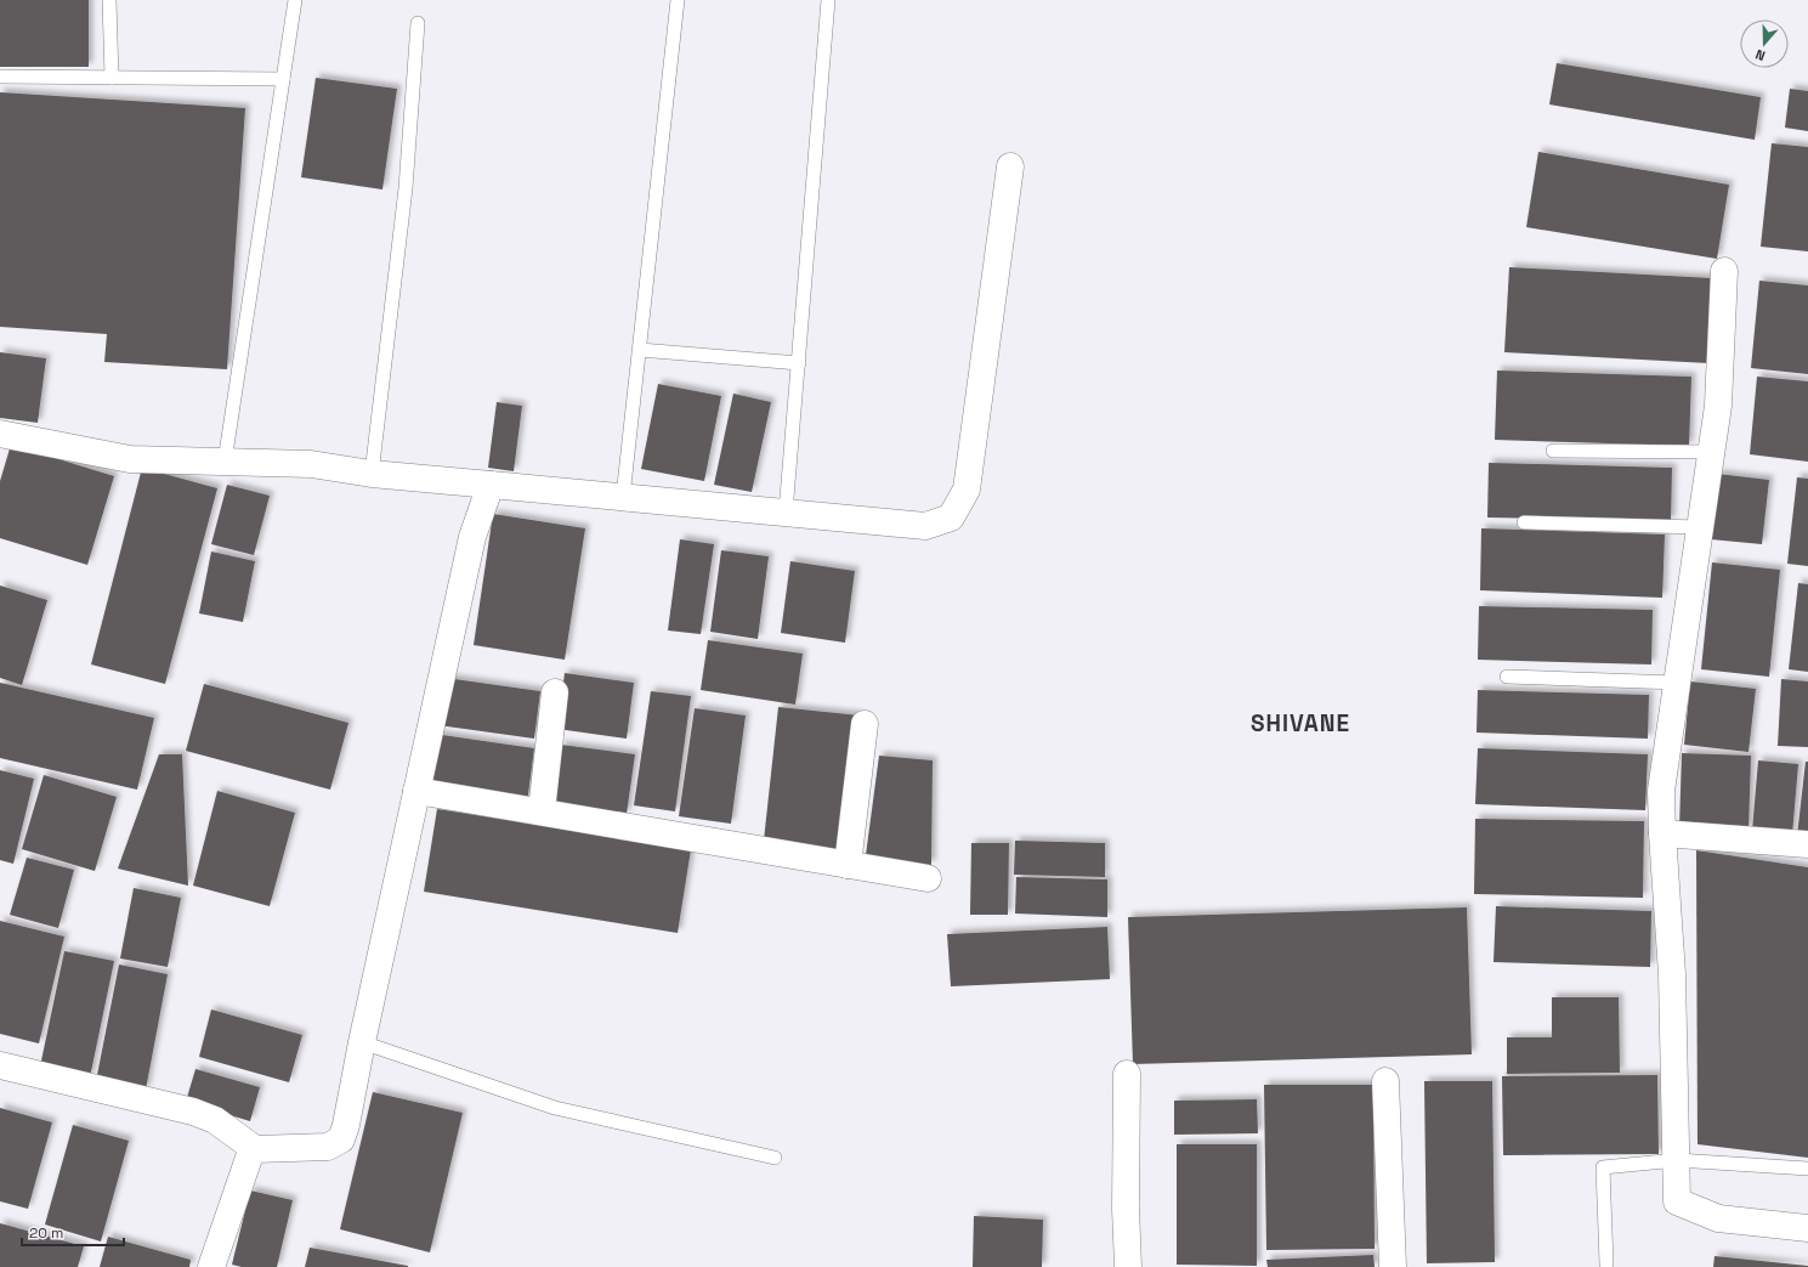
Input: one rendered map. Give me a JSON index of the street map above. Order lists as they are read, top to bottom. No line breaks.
{"districts":["SHIVANE"],"scale_bar":"20 m","north":"bottom"}
